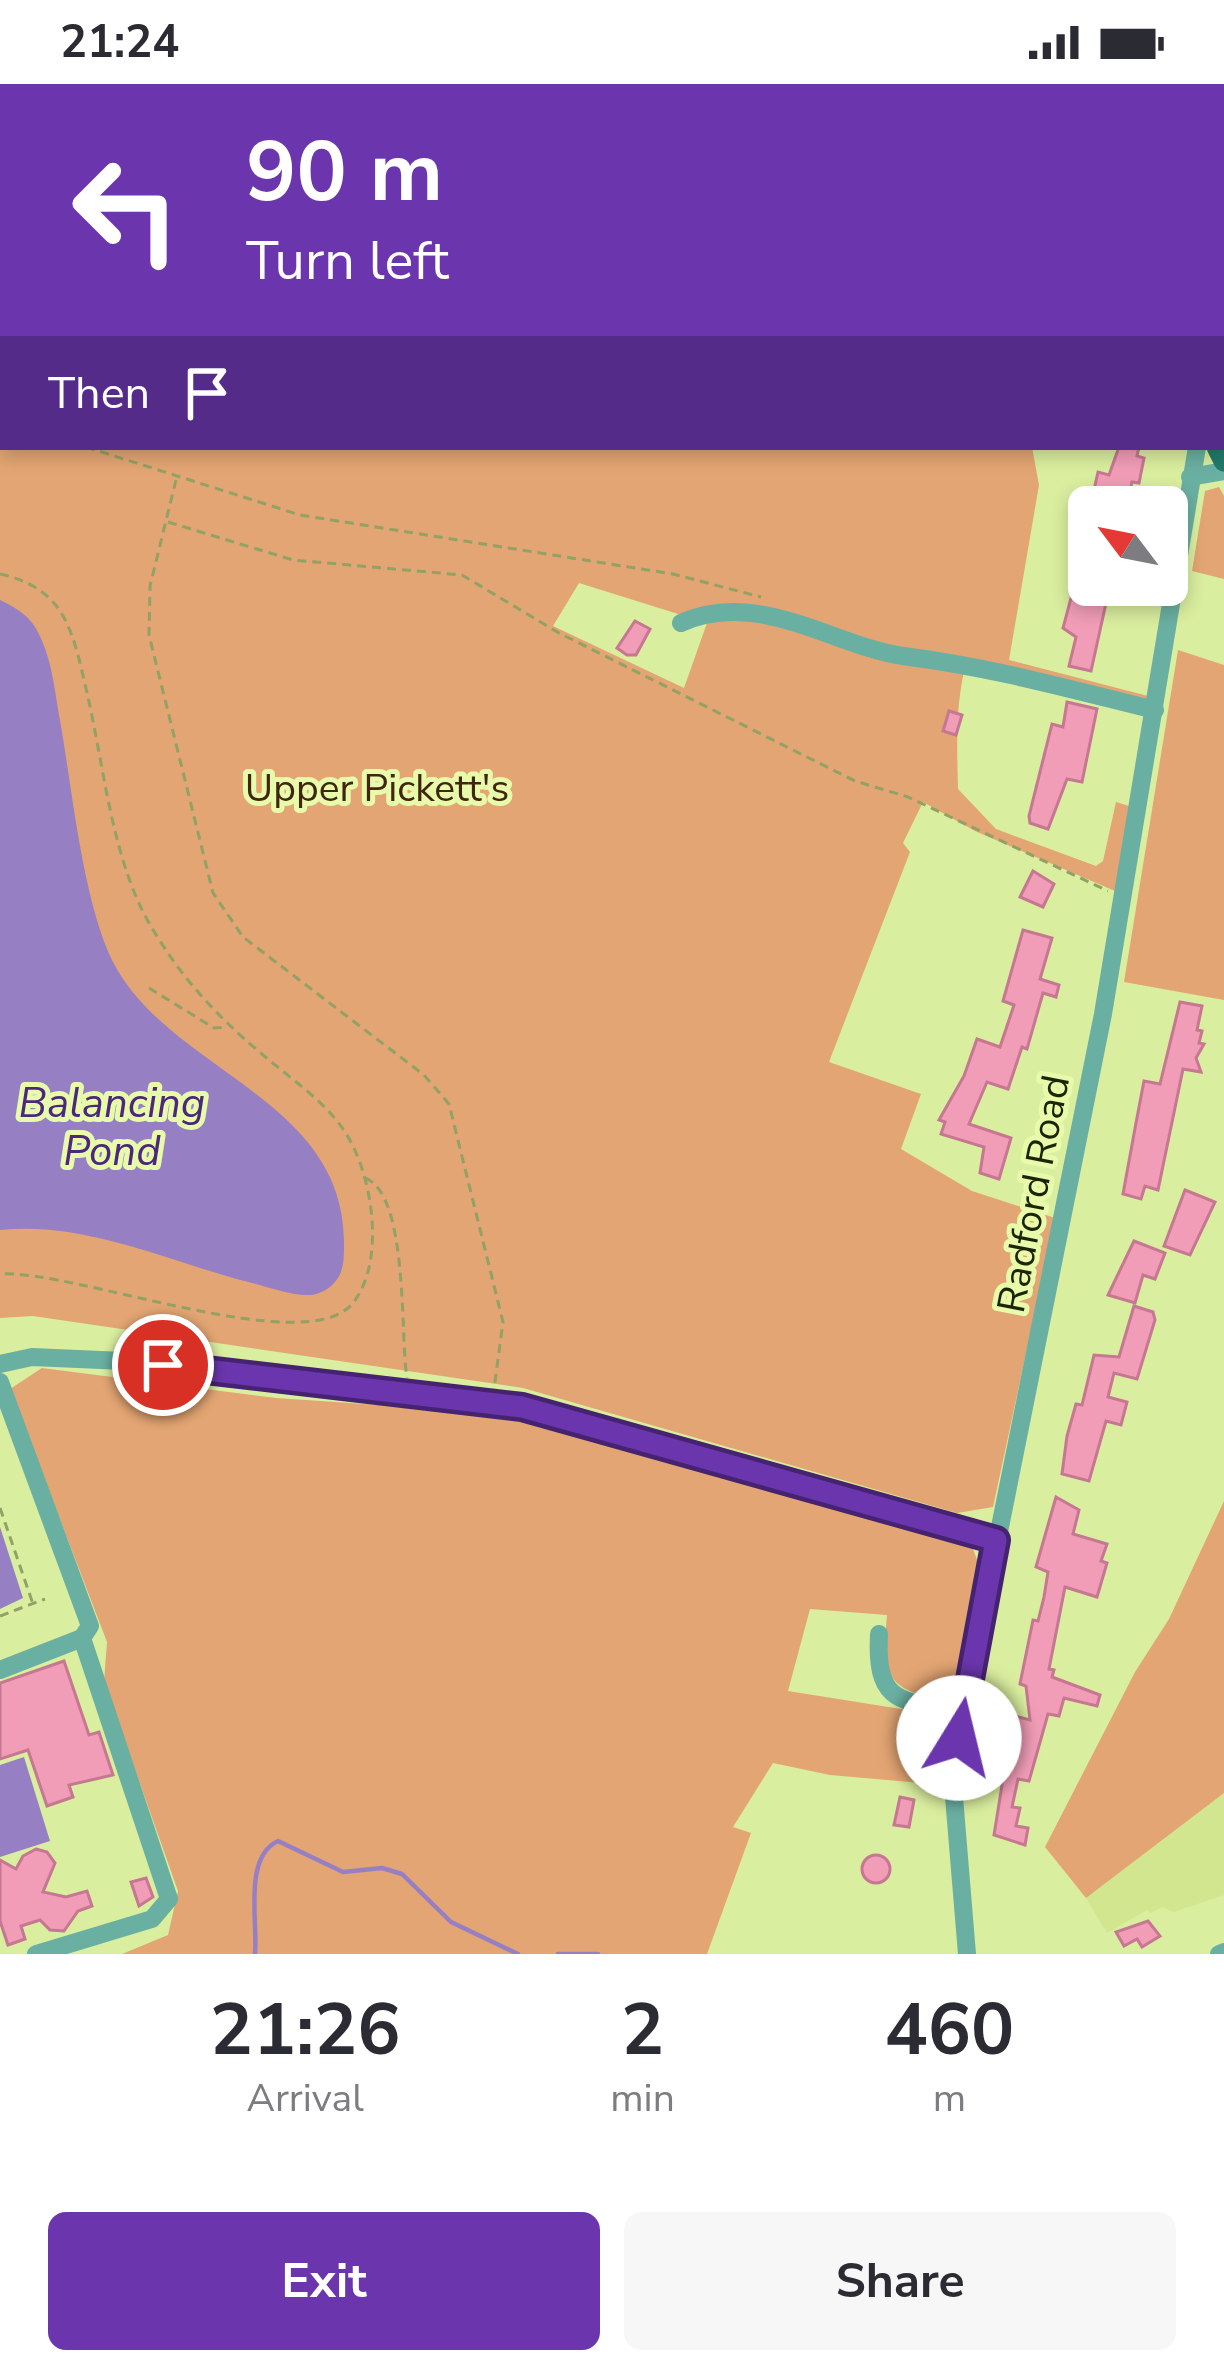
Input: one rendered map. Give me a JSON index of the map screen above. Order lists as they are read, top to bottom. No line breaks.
{"streets":{"street":["Radford Road"]},"water":["Balancing Pond"],"parks":["Upper Pickett's"],"north":"top left","page":{"status":"21:24","turn":["90 m","Turn left"],"then":"Then","eta":["21:26","Arrival","2","min","460","m"],"buttons":["Exit","Share"]}}
